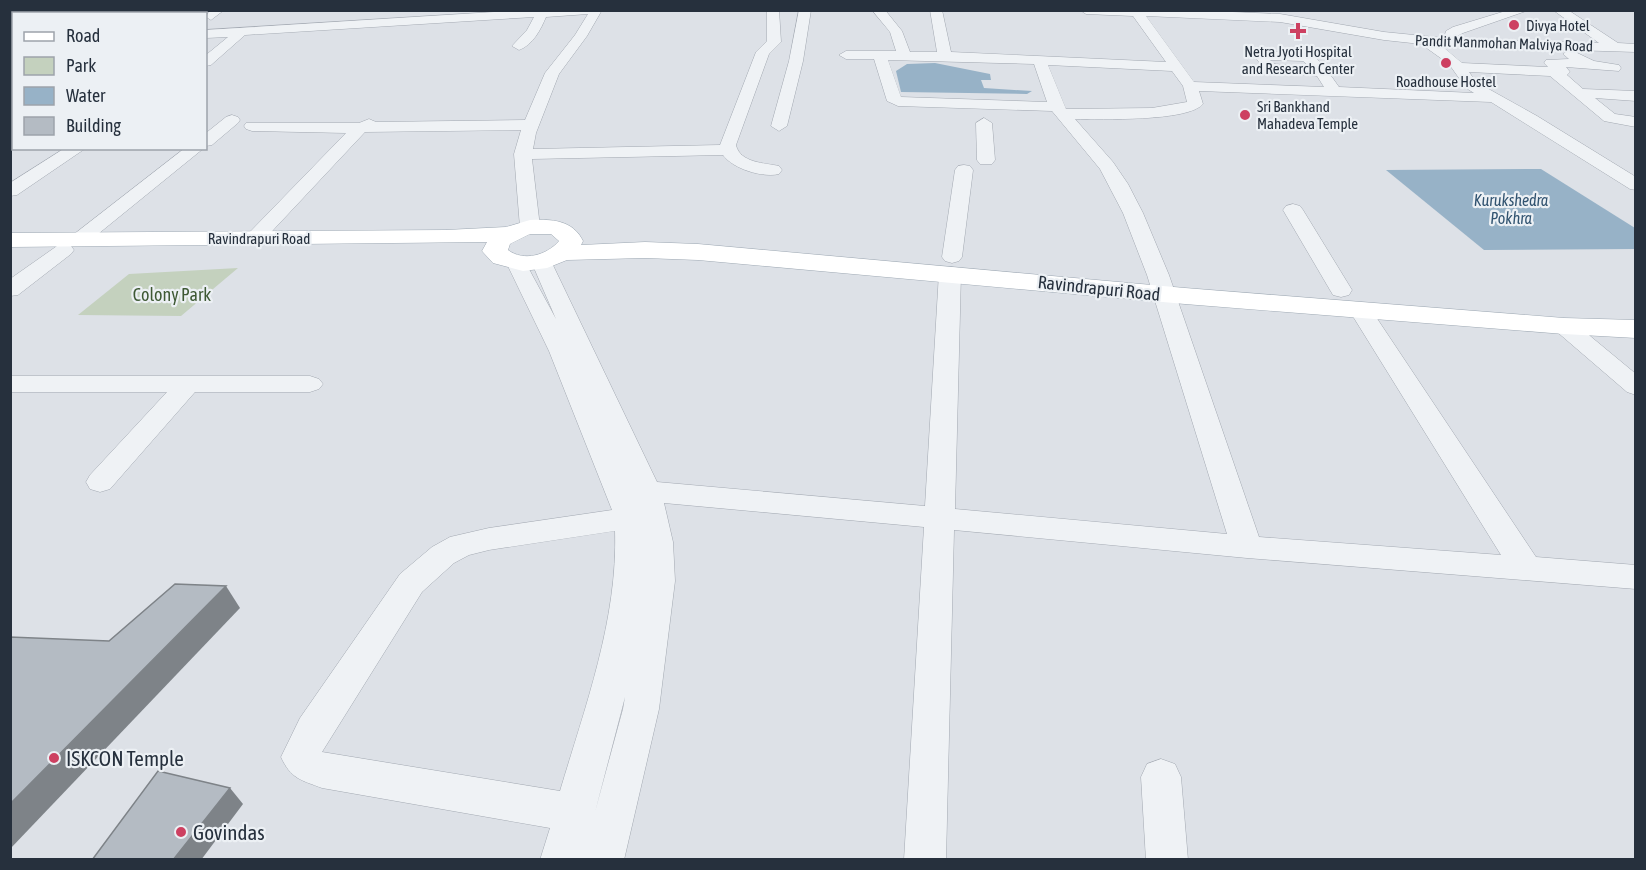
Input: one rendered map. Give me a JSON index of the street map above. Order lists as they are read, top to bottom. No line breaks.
{"streets":{"main road":["Ravindrapuri Road"],"street":["Pandit Manmohan Malviya Road"]},"water":["Kurukshedra Pokhra"],"parks":["Colony Park"],"places":{"other":["Divya Hotel","Roadhouse Hostel","Sri Bankhand Mahadeva Temple","ISKCON Temple","Govindas"],"health":["Netra Jyoti Hospital and Research Center"]},"legend":["Road","Park","Water","Building"]}
